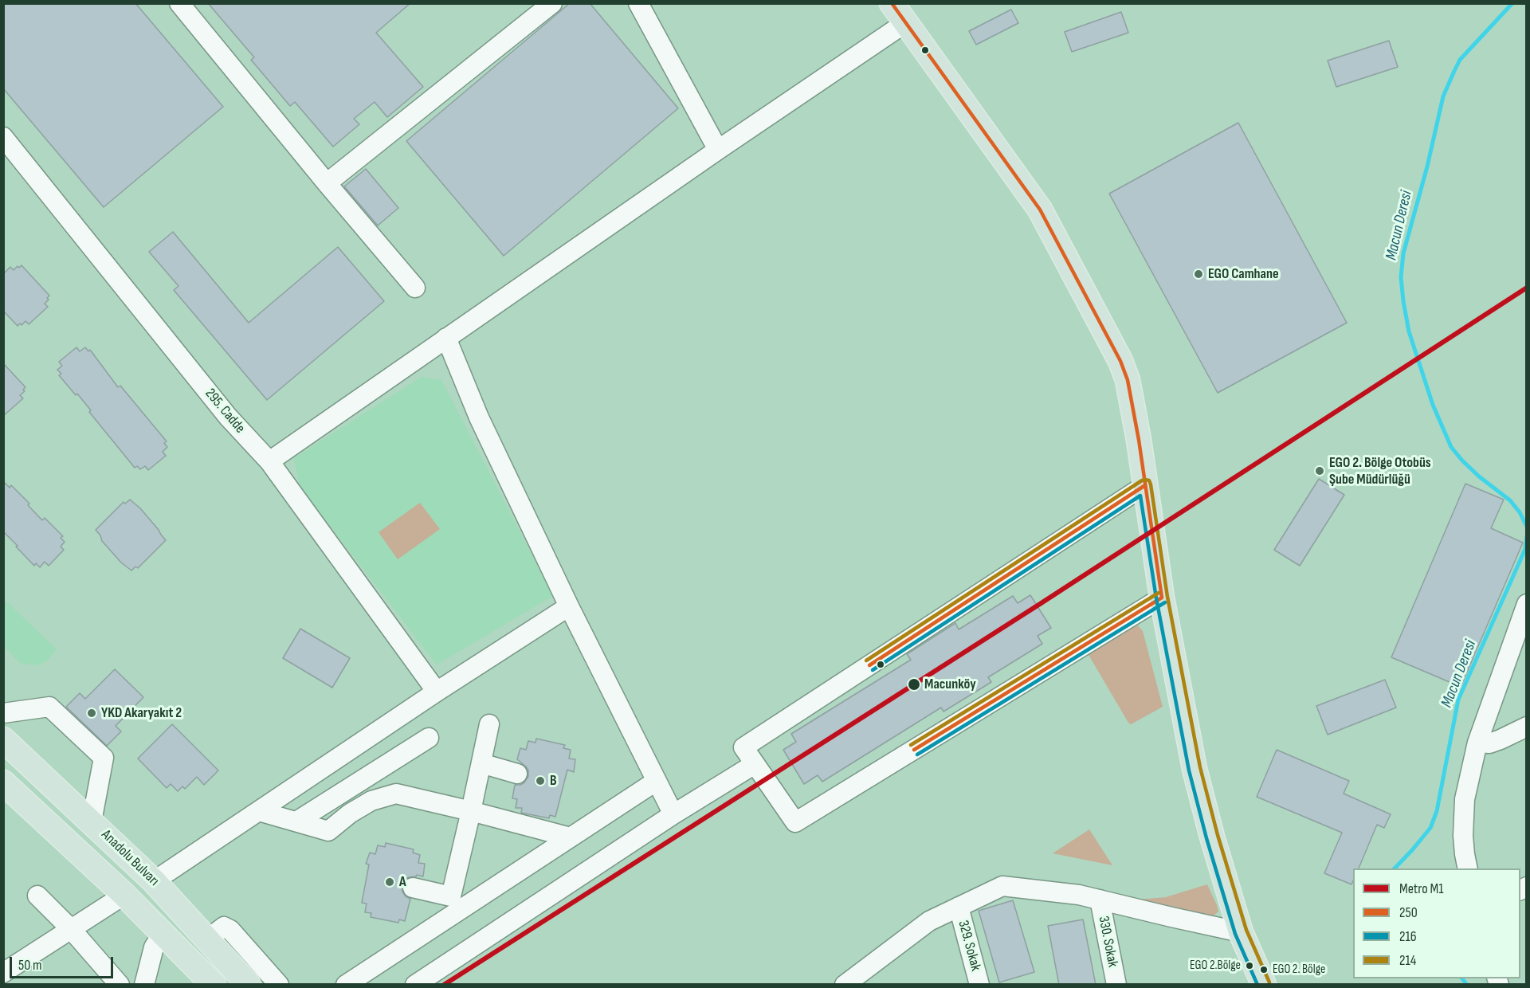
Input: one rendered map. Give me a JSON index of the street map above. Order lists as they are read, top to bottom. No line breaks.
{"streets":{"main road":["Anadolu Bulvarı"],"street":["295. Cadde","330. Sokak","329. Sokak"]},"water":["Macun Deresi"],"places":["EGO Camhane","EGO 2. Bölge Otobüs Şube Müdürlüğü","Macunköy","YKD Akaryakıt 2","B","A","EGO 2.Bölge","EGO 2. Bölge"],"lines":["transit line 250","metro line M1","transit line 214","transit line 216"],"legend":["Metro M1","250","216","214"],"scale_bar":"50 m"}
